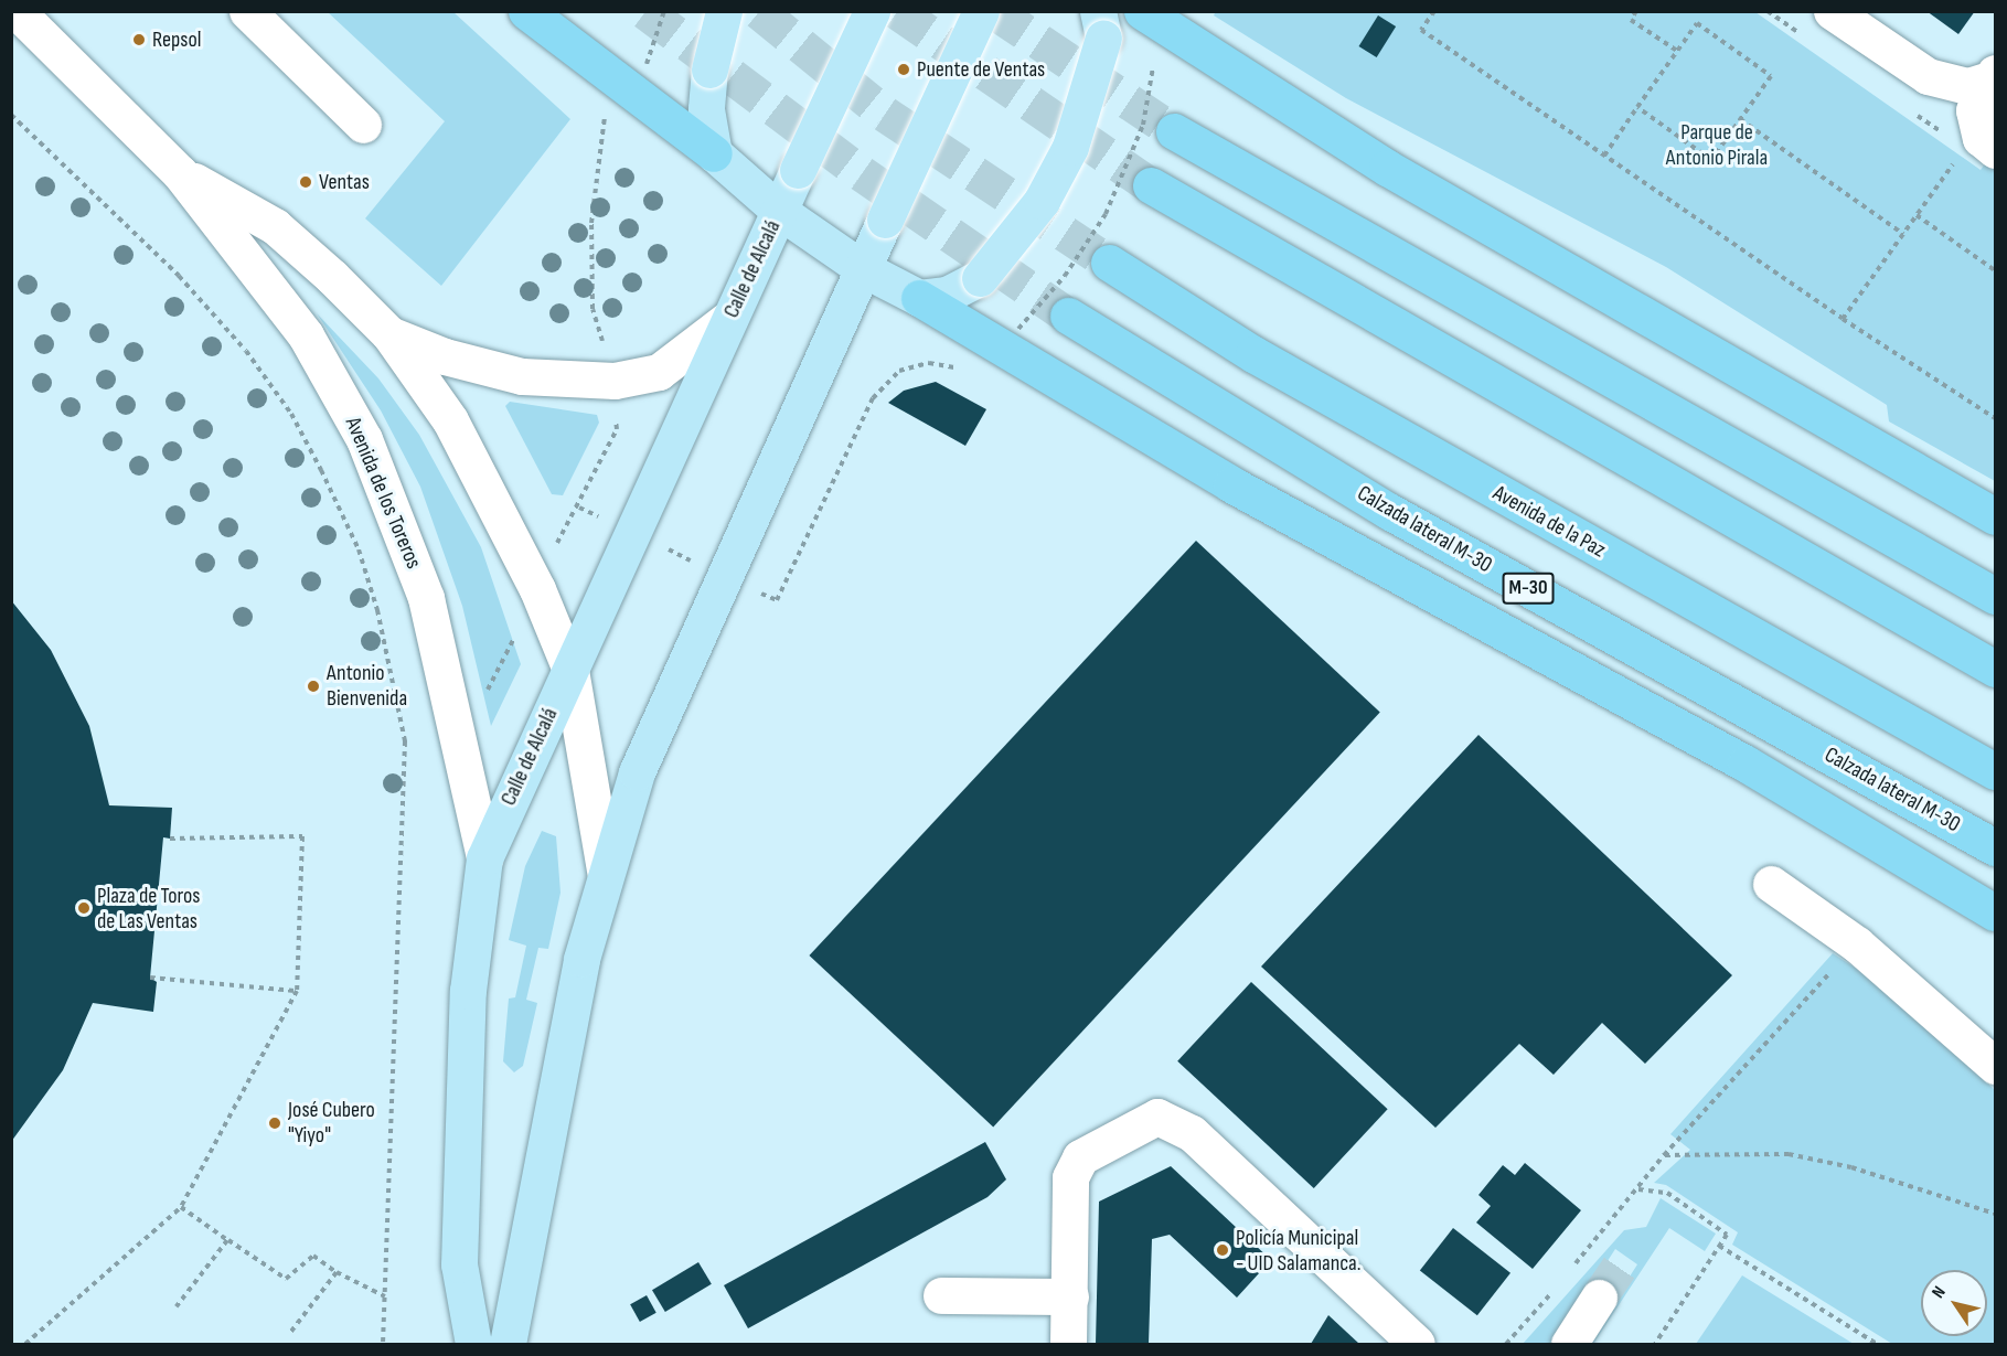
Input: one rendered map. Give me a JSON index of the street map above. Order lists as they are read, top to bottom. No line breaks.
{"streets":{"highway":["Avenida de la Paz","Calzada lateral M-30","M-30"],"main road":["Calle de Alcalá"],"street":["Avenida de los Toreros"]},"crossings":[["Calle de Alcalá","Avenida de los Toreros"]],"parks":["Parque de Antonio Pirala"],"places":["Repsol","Puente de Ventas","Ventas","Antonio Bienvenida","Plaza de Toros de Las Ventas","José Cubero \"Yiyo\"","Policía Municipal - UID Salamanca."],"north":"top left"}
